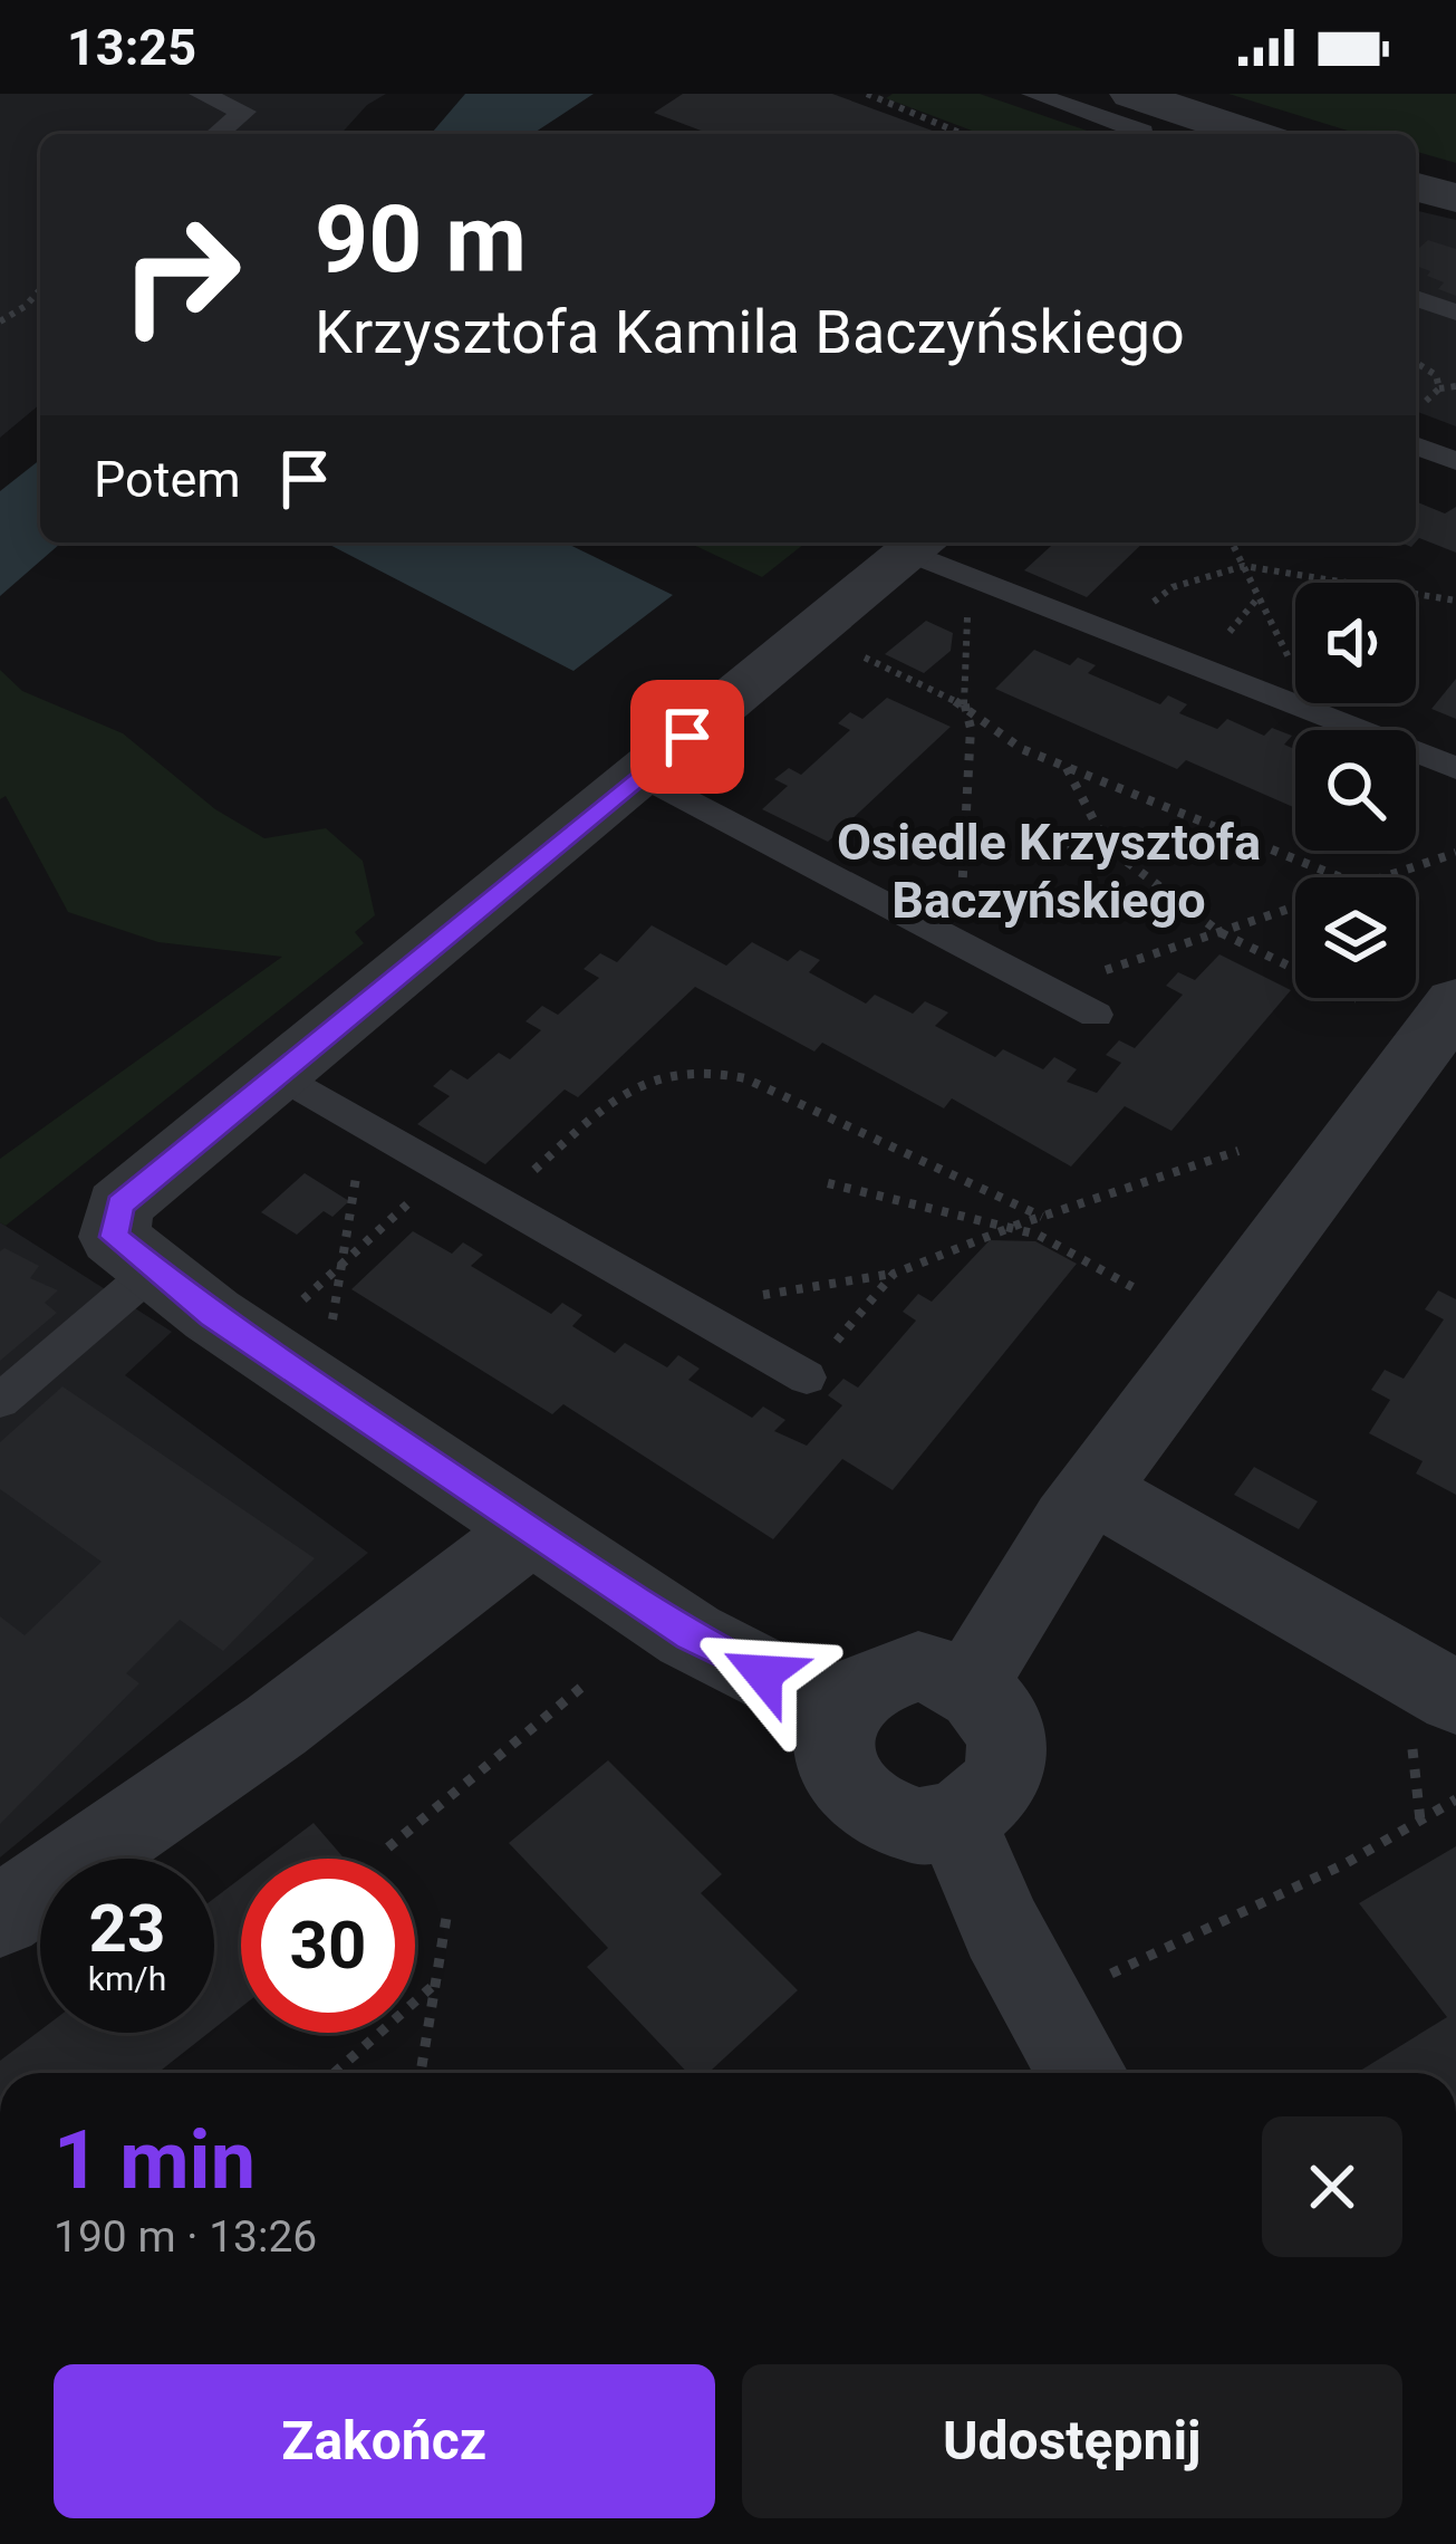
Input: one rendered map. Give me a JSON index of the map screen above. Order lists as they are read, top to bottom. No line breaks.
{"districts":["Osiedle Krzysztofa Baczyńskiego"],"page":{"status":"13:25","turn":["90 m","Krzysztofa Kamila Baczyńskiego"],"then":"Potem","speed":"23 km/h","limit":"30","heading":["1 min","190 m · 13:26"],"buttons":["Zakończ","Udostępnij"]}}
